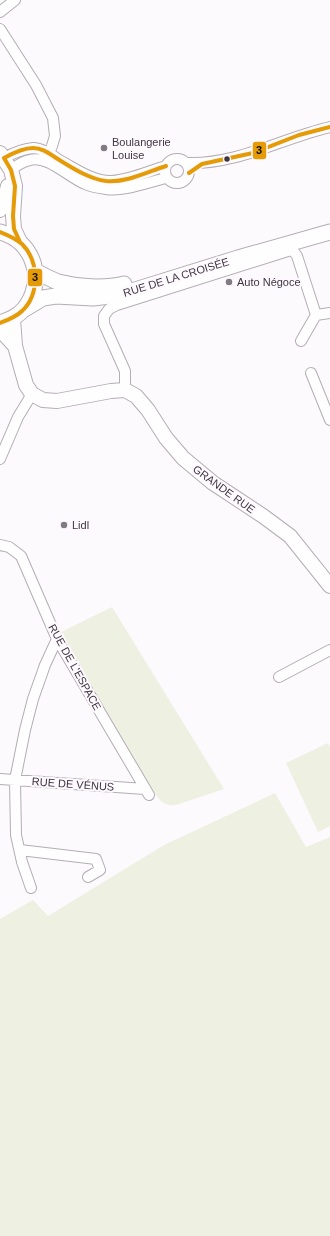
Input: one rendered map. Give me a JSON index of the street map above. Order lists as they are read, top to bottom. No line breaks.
{"streets":{"main road":["RUE DE LA CROISÉE"],"street":["GRANDE RUE","RUE DE L'ESPACE","RUE DE VÉNUS"]},"crossings":[["RUE DE L'ESPACE","RUE DE VÉNUS"]],"places":["Boulangerie Louise","Auto Négoce","Lidl"],"lines":["transit line 3"]}
